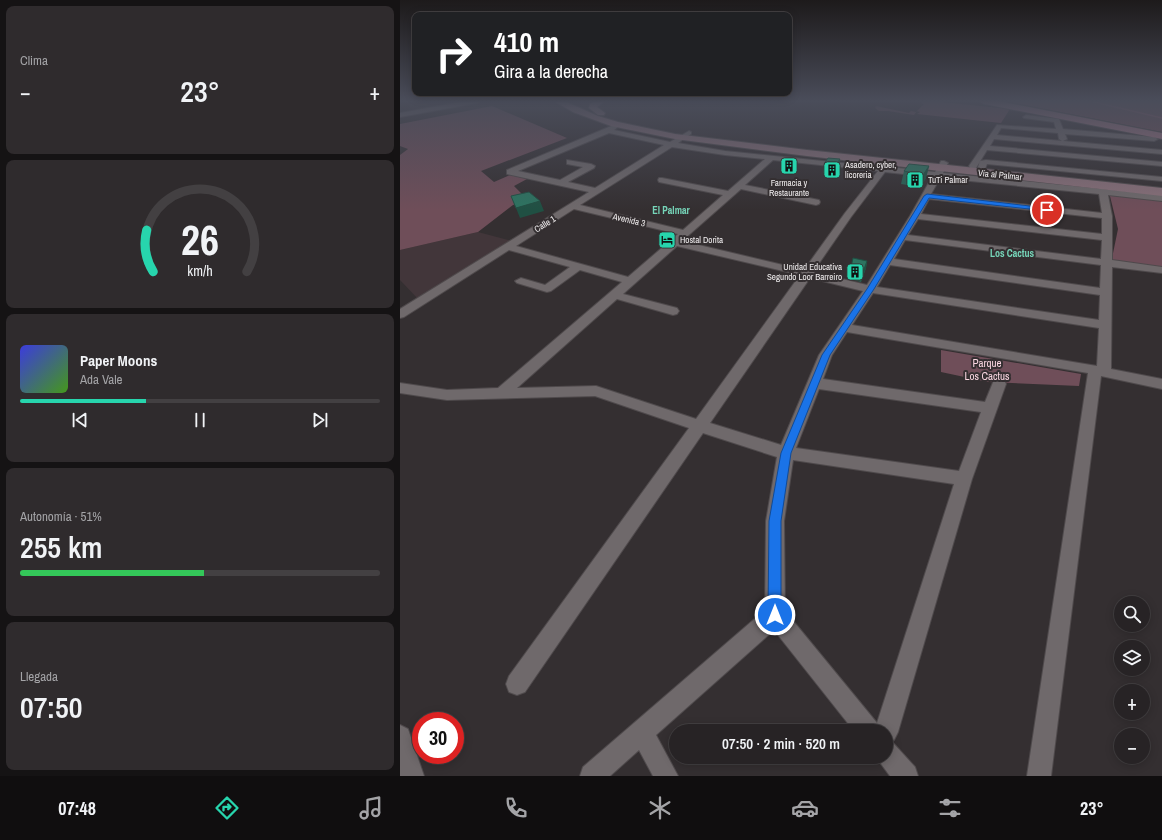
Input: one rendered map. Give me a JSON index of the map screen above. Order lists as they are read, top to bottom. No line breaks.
{"streets":{"main road":["Vía al Palmar"],"street":["Avenida 3","Calle 1"]},"crossings":[["Avenida 3","Calle 1"]],"districts":["El Palmar","Los Cactus"],"parks":["Parque Los Cactus"],"places":{"building":["Farmacia y Restaurante","Asadero, cyber, licoreria","TuTi Palmar","Unidad Educativa Segundo Loor Barreiro"],"hotel":["Hostal Dorita"]},"page":{"tile":["Clima",["Autonomía · 51%","255 km"],["Llegada","07:50"]],"turn":["410 m","Gira a la derecha"],"heat":["−","23°","+"],"song":["Paper Moons","Ada Vale"],"map_buttons":["+","−"],"limit":"30","trip":"07:50 · 2 min · 520 m","tabs":["07:48","23°"],"gauge":["26","km/h"]}}
